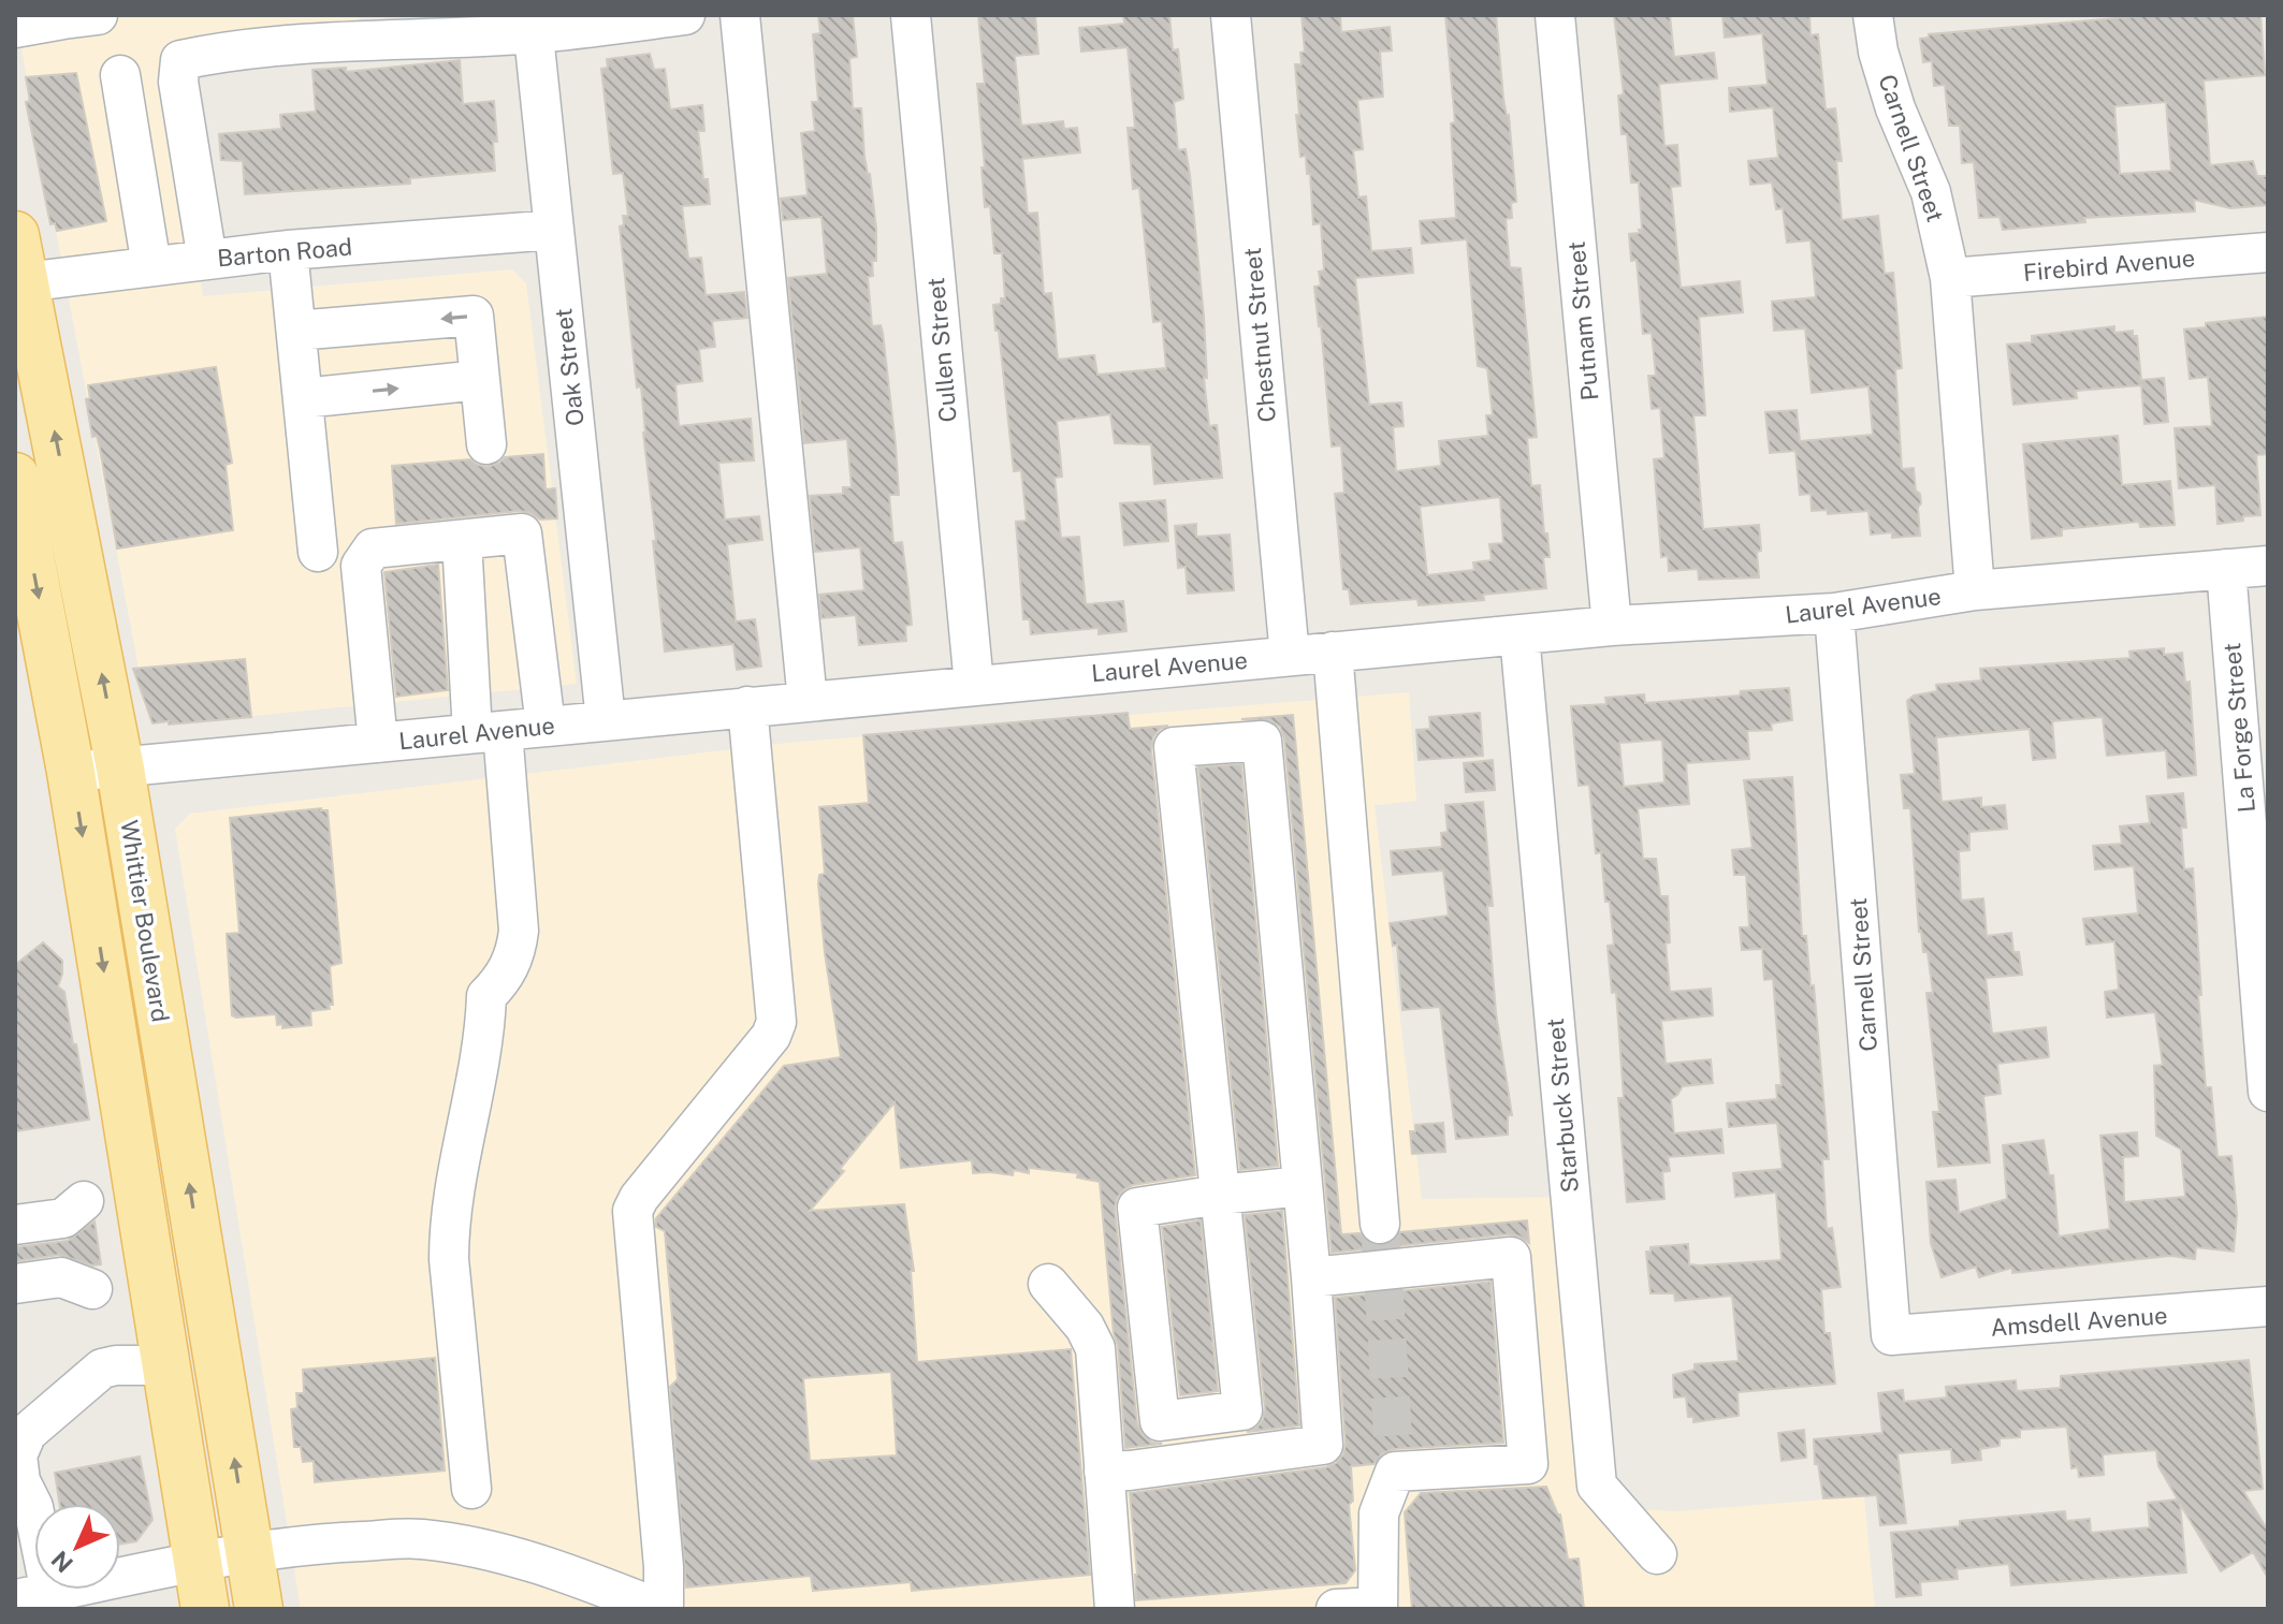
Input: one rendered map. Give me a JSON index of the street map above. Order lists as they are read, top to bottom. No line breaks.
{"streets":{"main road":["Whittier Boulevard"],"street":["Carnell Street","Barton Road","Firebird Avenue","Putnam Street","Chestnut Street","Cullen Street","Oak Street","Laurel Avenue","La Forge Street","Starbuck Street","Amsdell Avenue"]},"crossings":[["Carnell Street","Firebird Avenue"],["Carnell Street","Laurel Avenue"],["Carnell Street","Amsdell Avenue"],["Barton Road","Oak Street"],["Barton Road","Whittier Boulevard"],["Putnam Street","Laurel Avenue"],["Chestnut Street","Laurel Avenue"],["Cullen Street","Laurel Avenue"],["Oak Street","Laurel Avenue"],["Laurel Avenue","La Forge Street"],["Laurel Avenue","Whittier Boulevard"],["Laurel Avenue","Starbuck Street"]],"north":"bottom left"}
